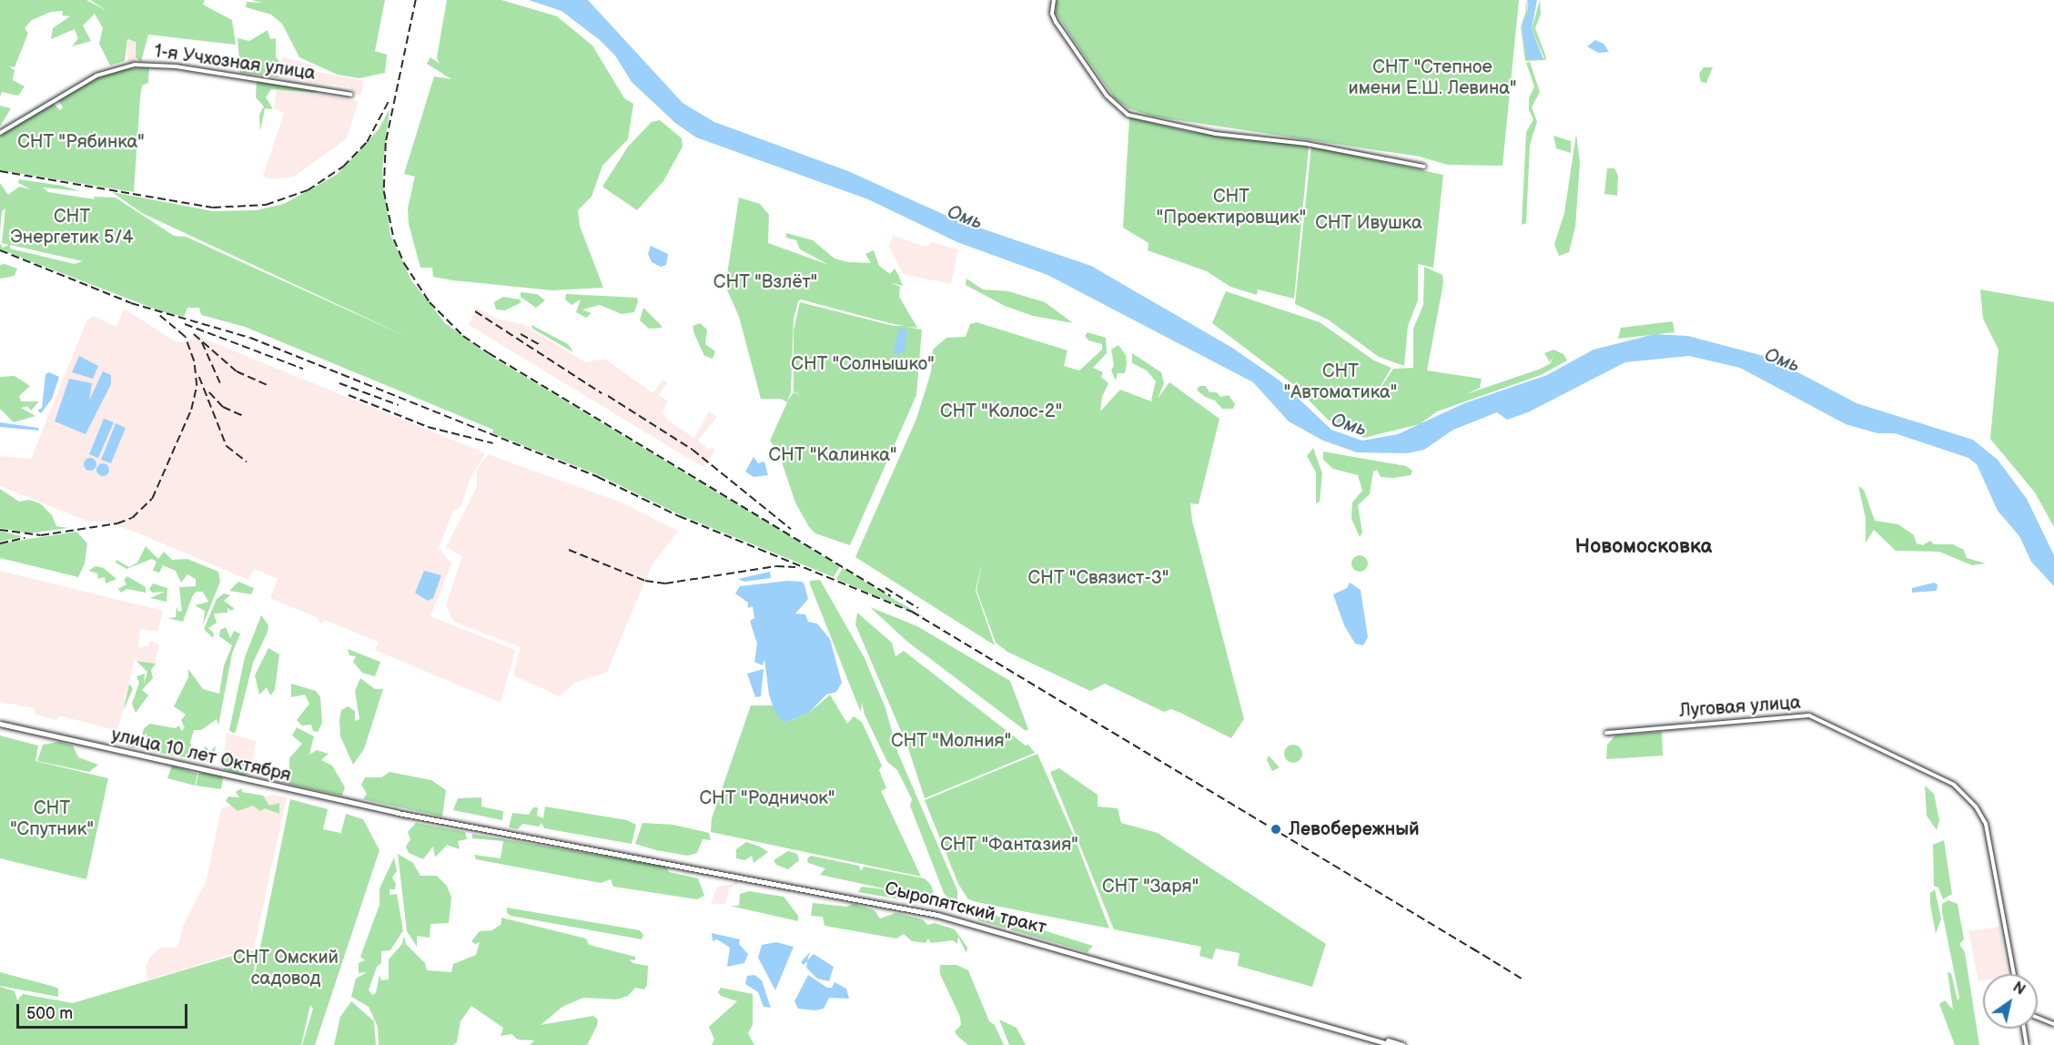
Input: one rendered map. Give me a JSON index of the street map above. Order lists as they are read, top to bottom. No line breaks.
{"streets":{"main road":["улица 10 лет Октября","Сыропятский тракт"],"street":["1-я Учхозная улица","Луговая улица"]},"crossings":[["улица 10 лет Октября","Сыропятский тракт"]],"districts":["Новомосковка"],"water":["Омь"],"parks":["СНТ \"Степное имени Е.Ш. Левина\"","СНТ \"Рябинка\"","СНТ \"Проектировщик\"","СНТ Энергетик 5/4","СНТ Ивушка","СНТ \"Взлёт\"","СНТ \"Солнышко\"","СНТ \"Автоматика\"","СНТ \"Колос-2\"","СНТ \"Калинка\"","СНТ \"Связист-3\"","СНТ \"Молния\"","СНТ \"Родничок\"","СНТ \"Спутник\"","СНТ \"Фантазия\"","СНТ \"Заря\"","СНТ Омский садовод"],"places":["Левобережный"],"scale_bar":"500 m","north":"top right"}
